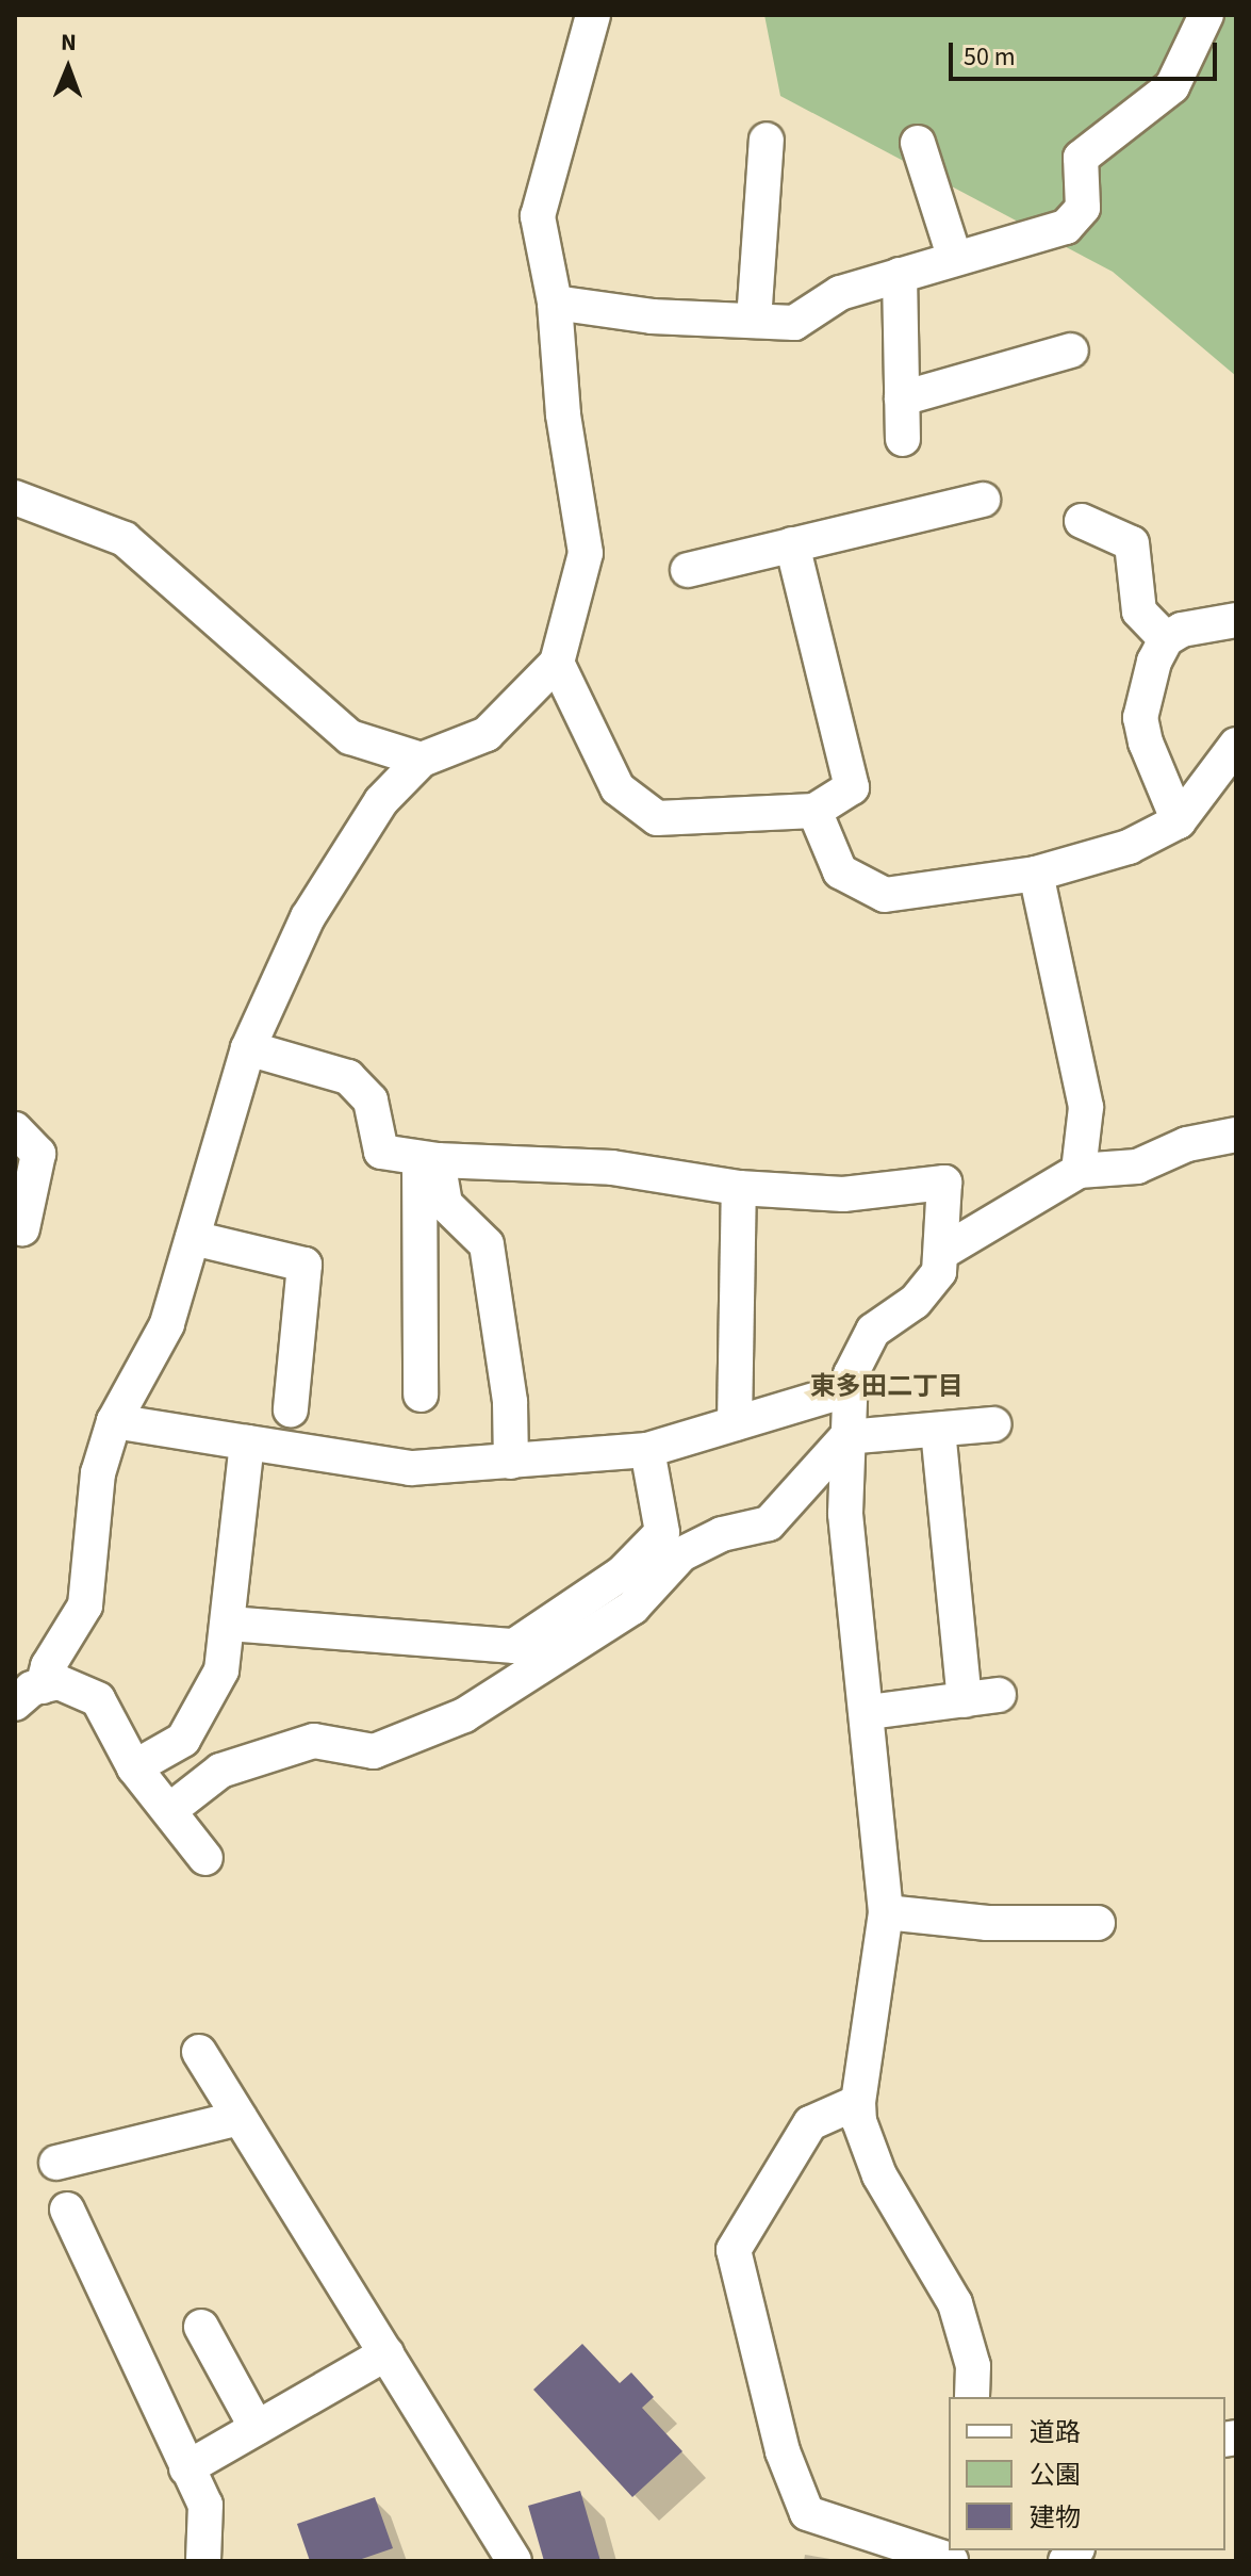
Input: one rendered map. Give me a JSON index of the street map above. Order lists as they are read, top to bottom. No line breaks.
{"districts":["東多田二丁目"],"legend":["道路","公園","建物"],"scale_bar":"50 m","north":"top"}
